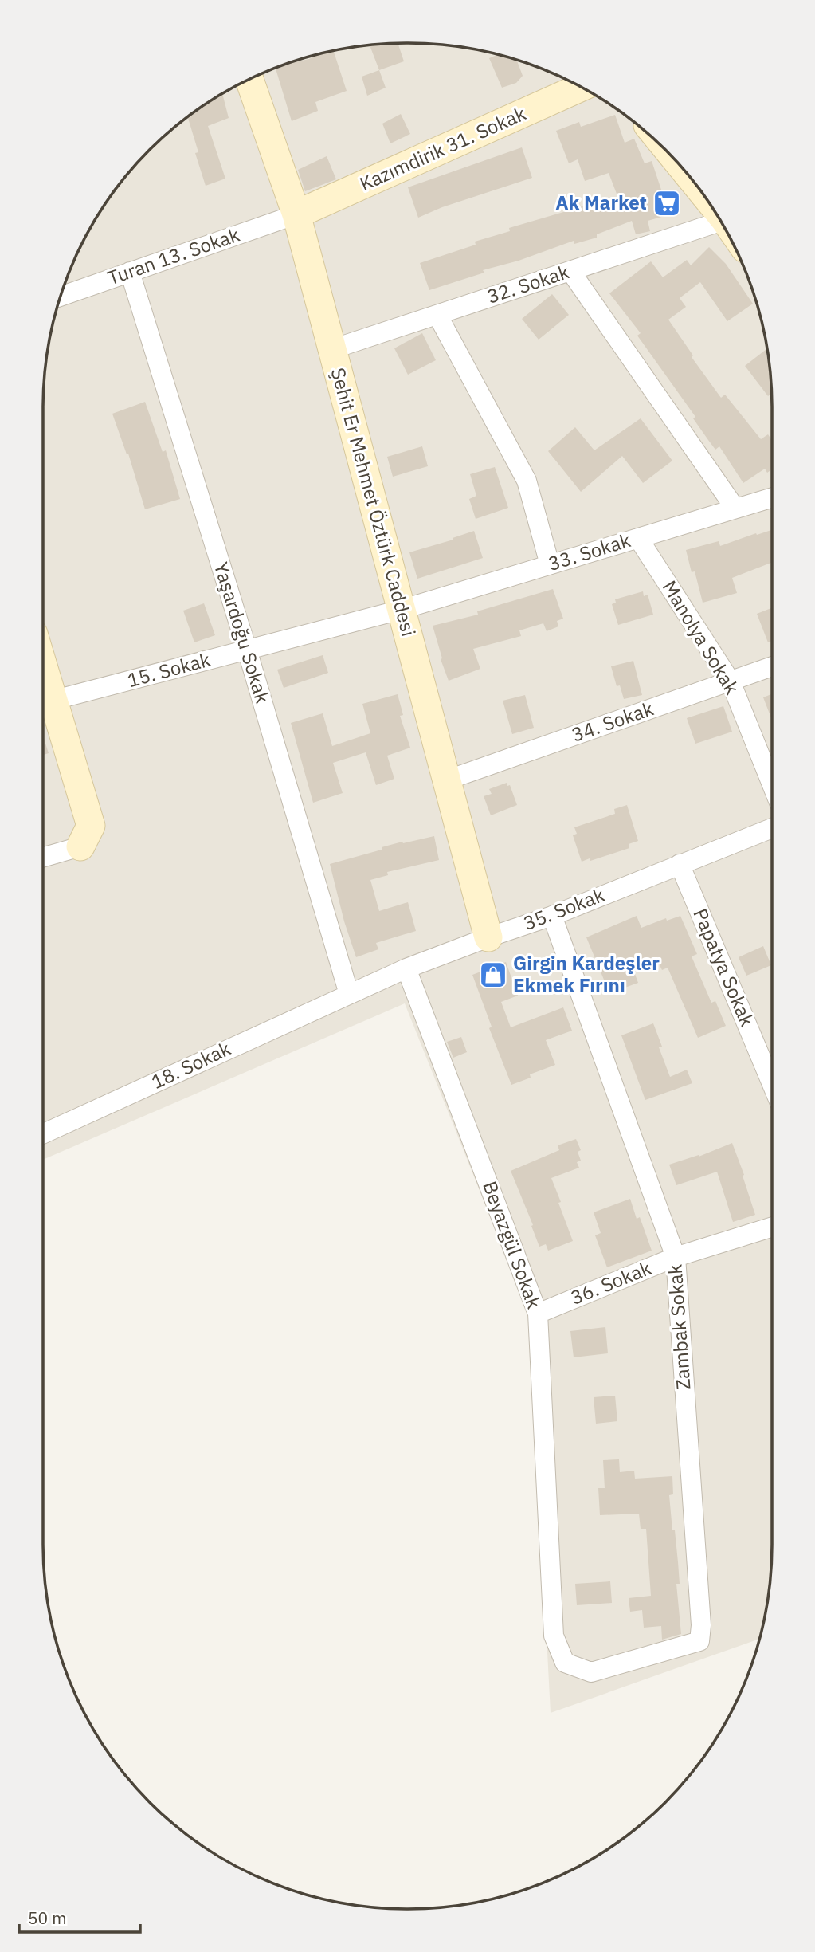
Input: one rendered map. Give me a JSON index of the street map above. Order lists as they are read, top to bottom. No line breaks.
{"streets":{"street":["Kazımdirik 31. Sokak","Turan 13. Sokak","32. Sokak","Şehit Er Mehmet Öztürk Caddesi","33. Sokak","Yaşardoğu Sokak","Manolya Sokak","15. Sokak","34. Sokak","35. Sokak","Papatya Sokak","18. Sokak","Beyazgül Sokak","36. Sokak","Zambak Sokak"]},"crossings":[["Kazımdirik 31. Sokak","Turan 13. Sokak"],["Kazımdirik 31. Sokak","Şehit Er Mehmet Öztürk Caddesi"],["Turan 13. Sokak","Şehit Er Mehmet Öztürk Caddesi"],["Turan 13. Sokak","Yaşardoğu Sokak"],["32. Sokak","Şehit Er Mehmet Öztürk Caddesi"],["Şehit Er Mehmet Öztürk Caddesi","33. Sokak"],["Şehit Er Mehmet Öztürk Caddesi","15. Sokak"],["Şehit Er Mehmet Öztürk Caddesi","34. Sokak"],["Şehit Er Mehmet Öztürk Caddesi","35. Sokak"],["33. Sokak","Manolya Sokak"],["33. Sokak","15. Sokak"],["Yaşardoğu Sokak","15. Sokak"],["Yaşardoğu Sokak","35. Sokak"],["Yaşardoğu Sokak","18. Sokak"],["Manolya Sokak","34. Sokak"],["35. Sokak","Papatya Sokak"],["35. Sokak","18. Sokak"],["35. Sokak","Beyazgül Sokak"],["35. Sokak","Zambak Sokak"],["Beyazgül Sokak","36. Sokak"],["Beyazgül Sokak","Zambak Sokak"],["36. Sokak","Zambak Sokak"]],"places":{"supermarket":["Ak Market"],"shop":["Girgin Kardeşler Ekmek Fırını"]},"scale_bar":"50 m"}
